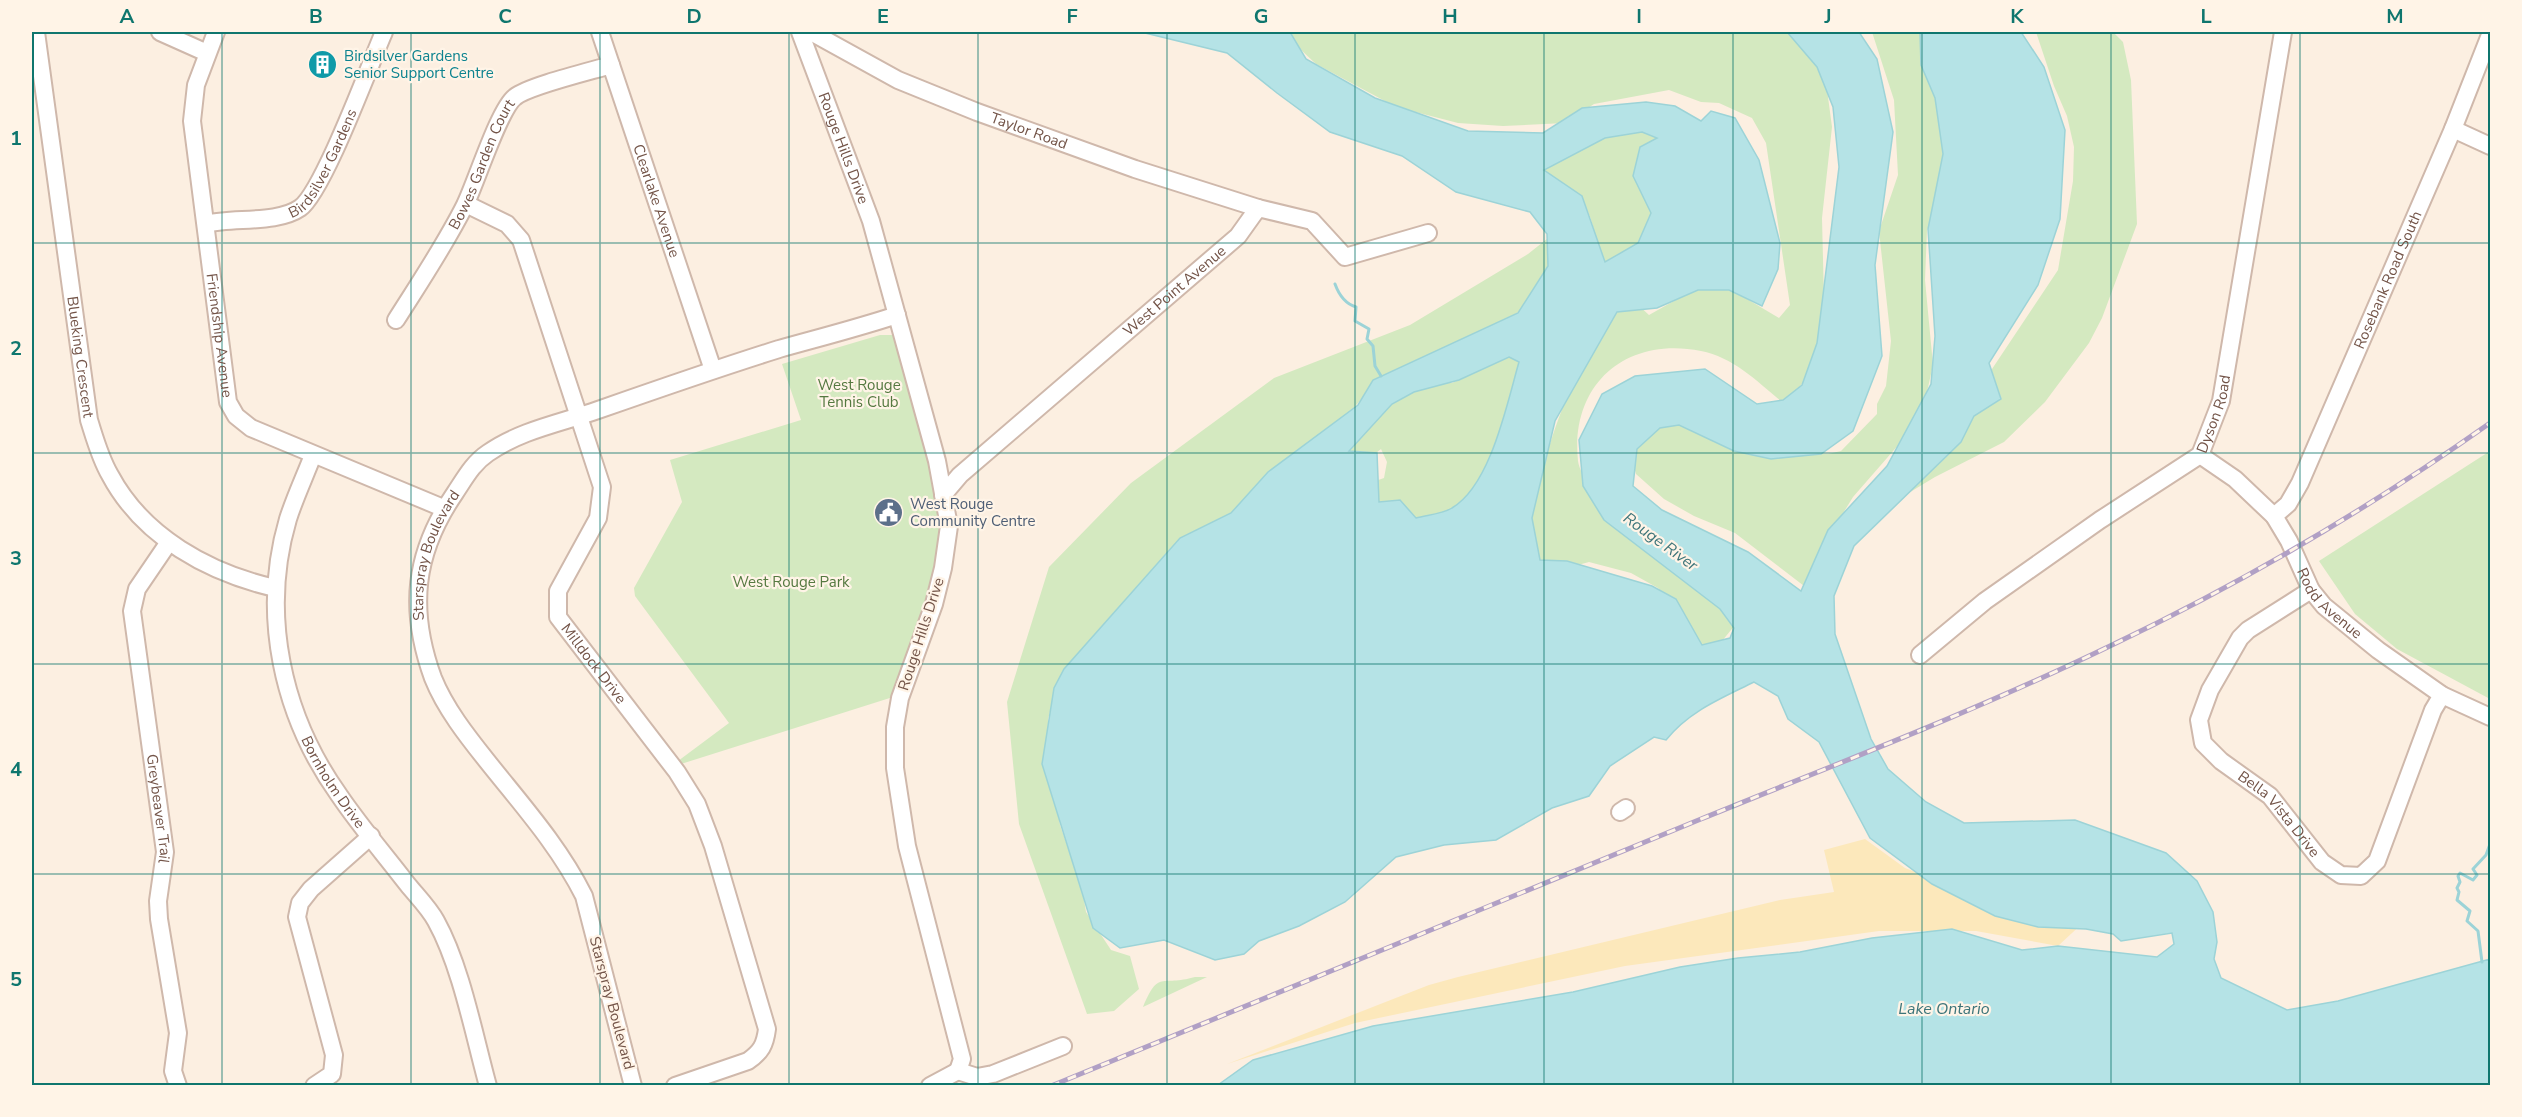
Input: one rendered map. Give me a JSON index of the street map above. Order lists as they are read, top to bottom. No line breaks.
{"streets":{"street":["Taylor Road","Rouge Hills Drive","Birdsilver Gardens","Bowes Garden Court","Clearlake Avenue","Rosebank Road South","West Point Avenue","Friendship Avenue","Blueking Crescent","Dyson Road","Starspray Boulevard","Rodd Avenue","Milldock Drive","Bornholm Drive","Greybeaver Trail","Bella Vista Drive"]},"crossings":[["Taylor Road","West Point Avenue"],["Rouge Hills Drive","West Point Avenue"],["Rouge Hills Drive","Starspray Boulevard"],["Birdsilver Gardens","Friendship Avenue"],["Bowes Garden Court","Clearlake Avenue"],["Bowes Garden Court","Milldock Drive"],["Clearlake Avenue","Starspray Boulevard"],["Rosebank Road South","Rodd Avenue"],["Friendship Avenue","Starspray Boulevard"],["Friendship Avenue","Bornholm Drive"],["Blueking Crescent","Bornholm Drive"],["Blueking Crescent","Greybeaver Trail"],["Dyson Road","Rodd Avenue"],["Starspray Boulevard","Milldock Drive"],["Rodd Avenue","Bella Vista Drive"]],"water":["Rouge River","Lake Ontario"],"parks":["West Rouge Tennis Club","West Rouge Park"],"places":{"building":["Birdsilver Gardens Senior Support Centre"],"public building":["West Rouge Community Centre"]},"grid":{"columns":["A","B","C","D","E","F","G","H","I","J","K","L","M"],"rows":["1","2","3","4","5"]}}
